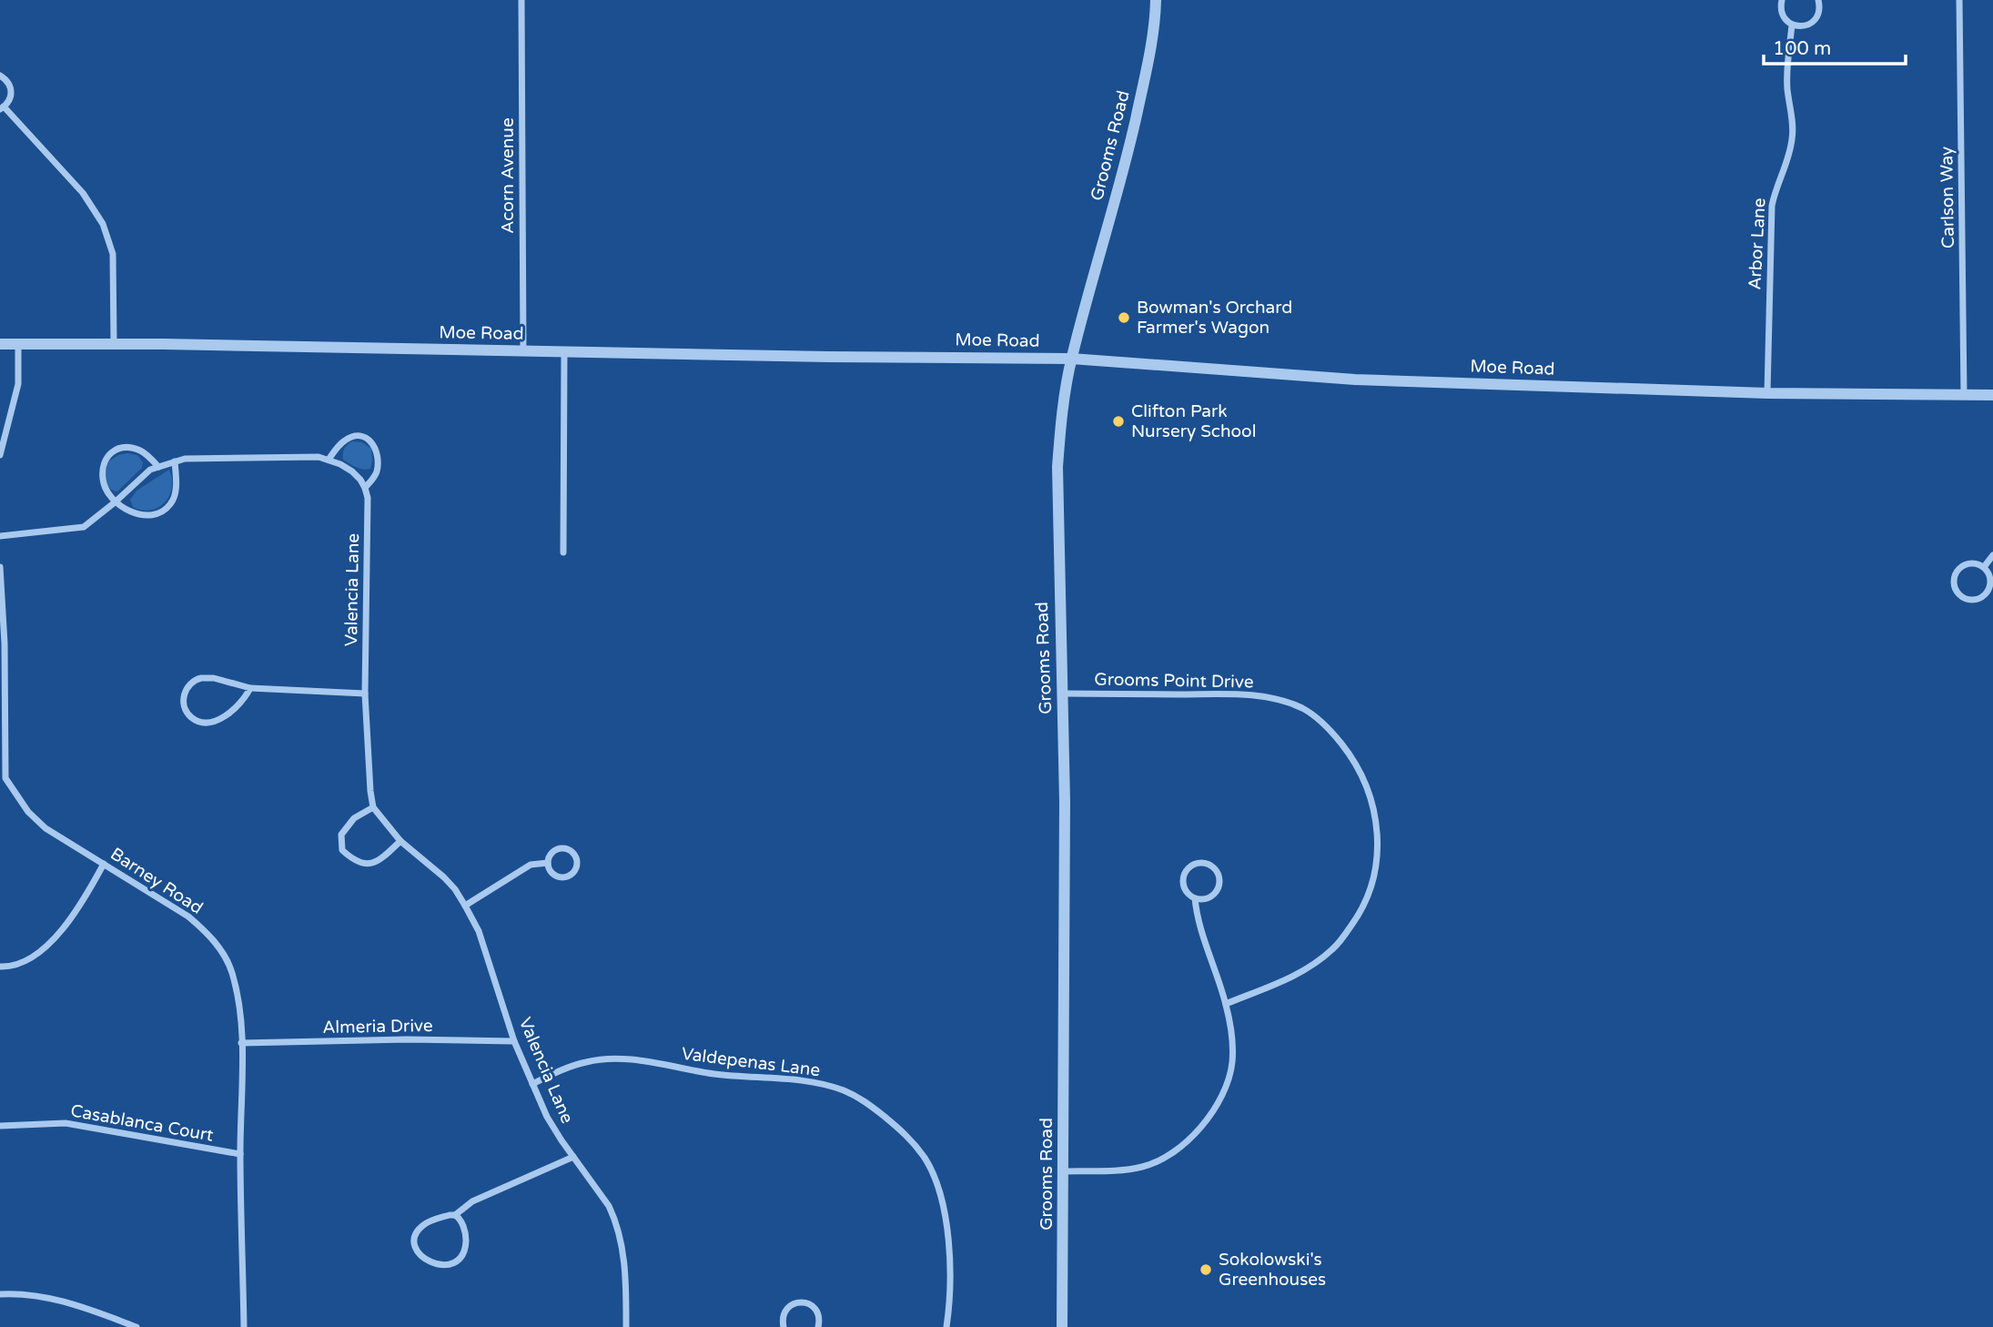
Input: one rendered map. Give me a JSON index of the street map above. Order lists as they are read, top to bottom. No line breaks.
{"streets":{"street":["Grooms Road","Acorn Avenue","Carlson Way","Arbor Lane","Moe Road","Valencia Lane","Grooms Point Drive","Barney Road","Almeria Drive","Valdepenas Lane","Casablanca Court"]},"crossings":[["Grooms Road","Moe Road"],["Grooms Road","Grooms Point Drive"],["Acorn Avenue","Moe Road"],["Carlson Way","Moe Road"],["Arbor Lane","Moe Road"],["Valencia Lane","Almeria Drive"],["Valencia Lane","Valdepenas Lane"],["Barney Road","Almeria Drive"],["Barney Road","Casablanca Court"]],"places":["Bowman's Orchard Farmer's Wagon","Clifton Park Nursery School","Sokolowski's Greenhouses"],"scale_bar":"100 m"}
